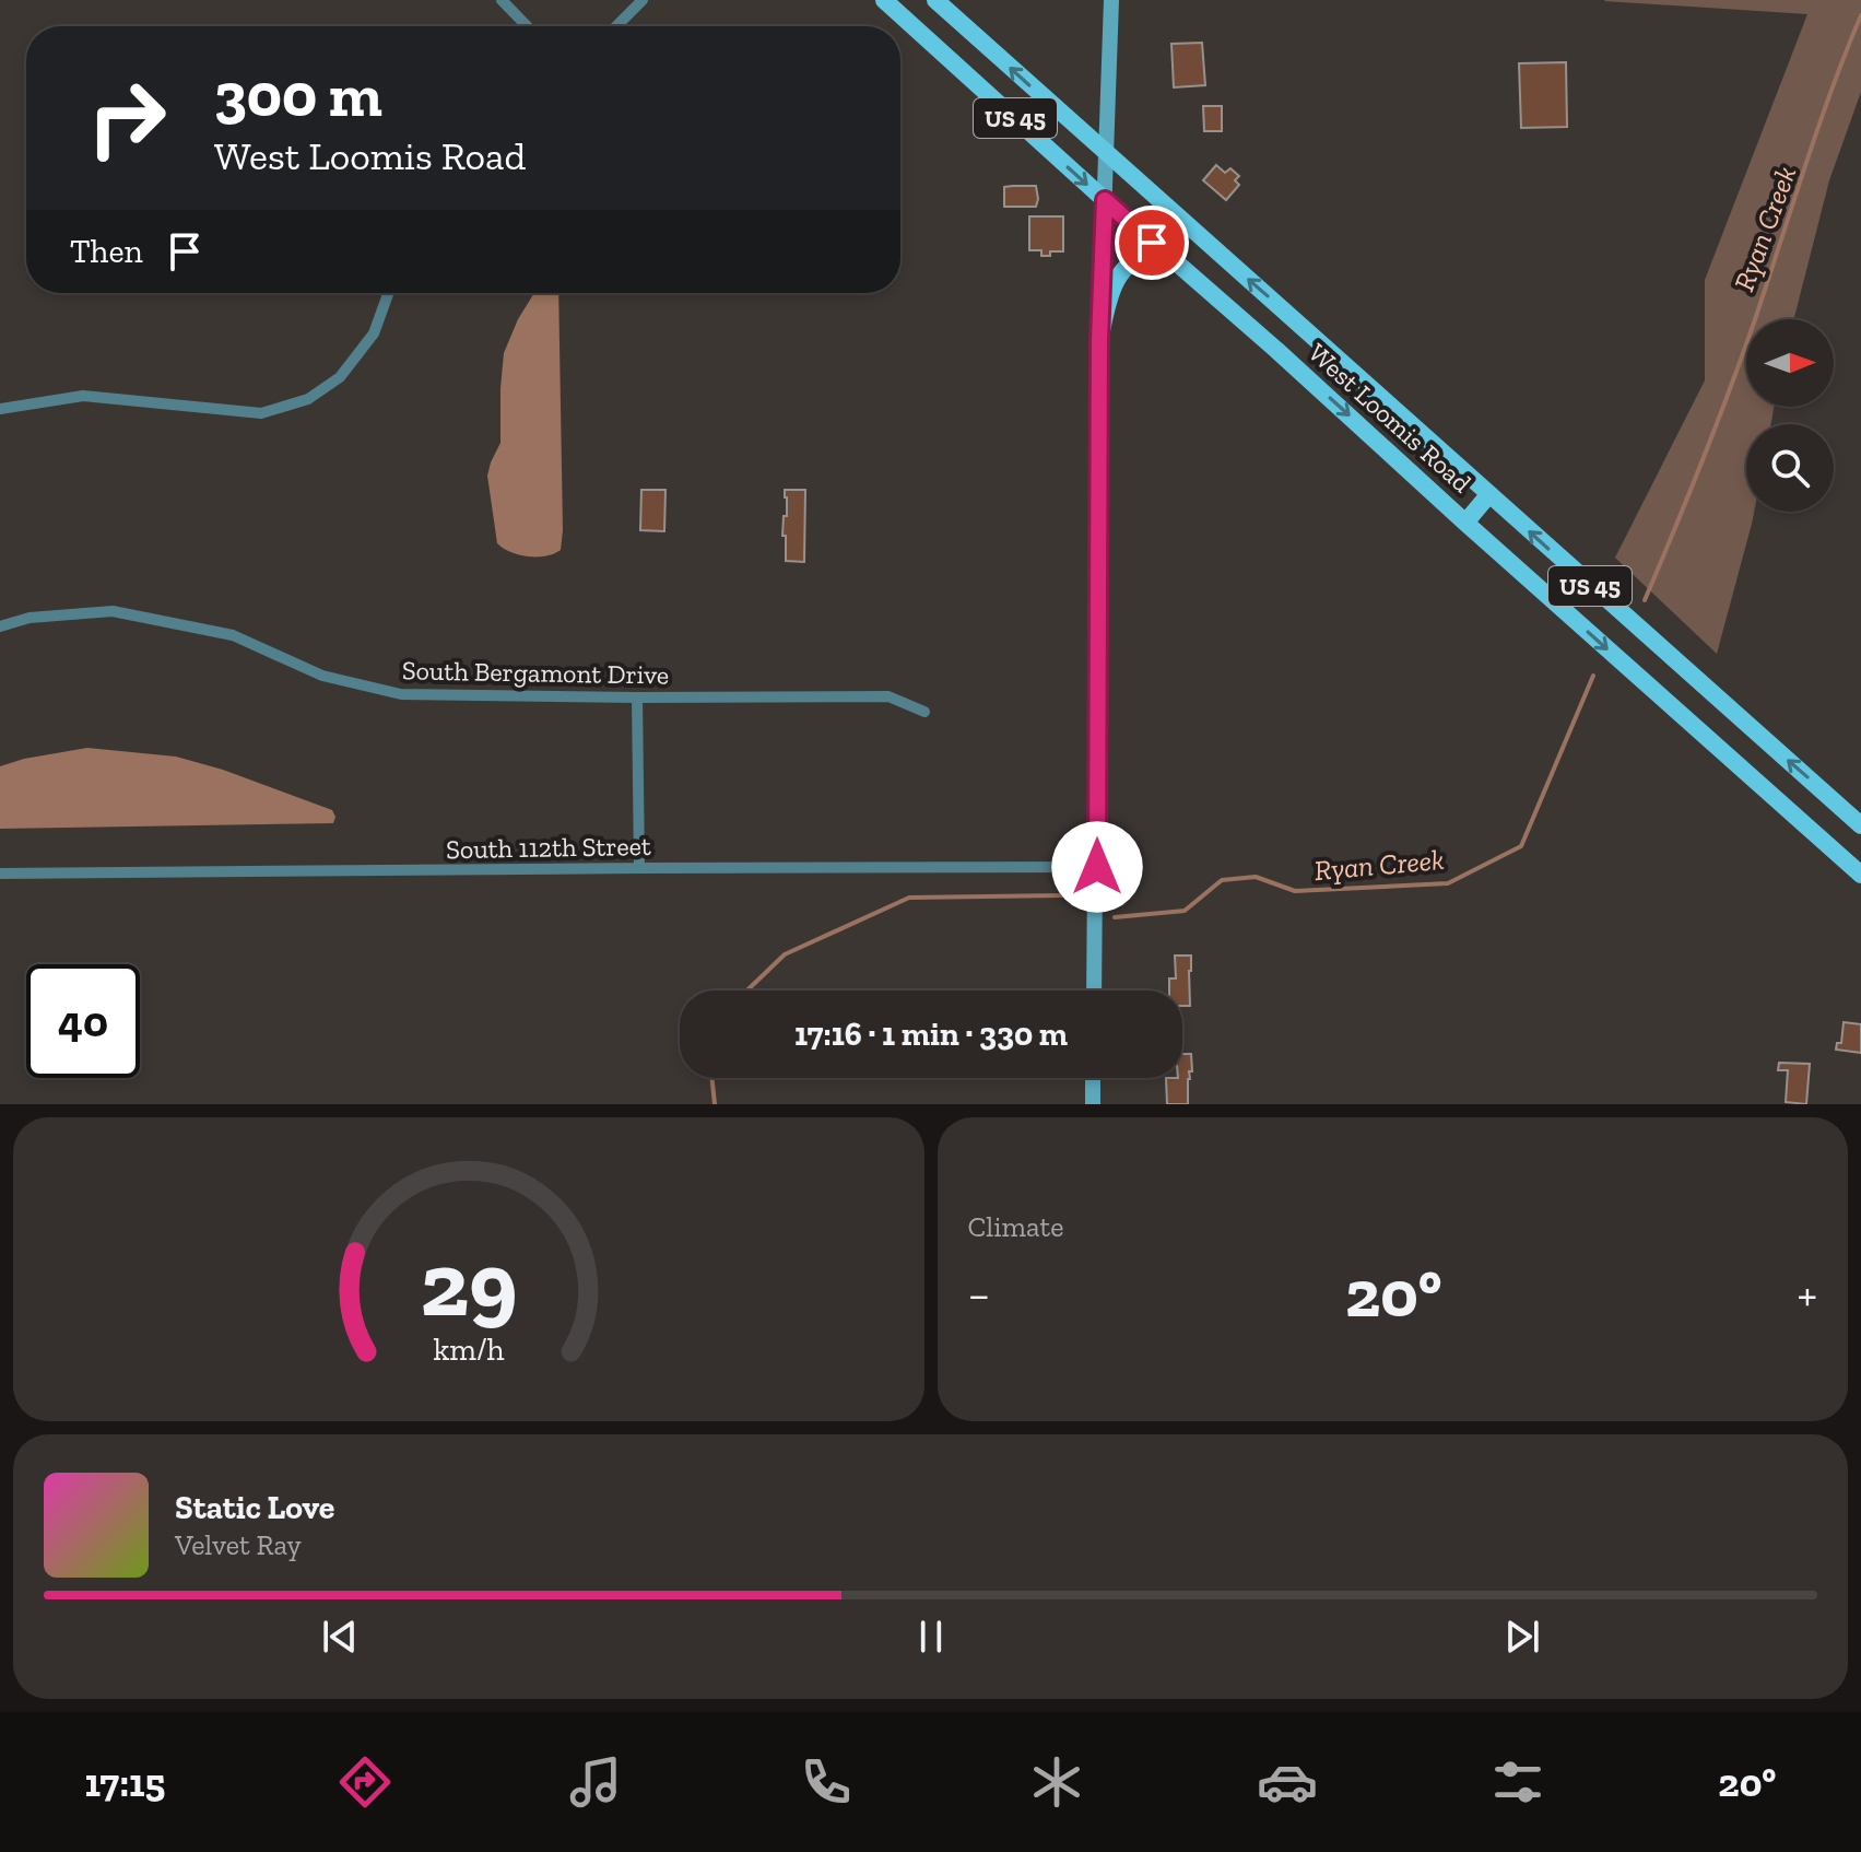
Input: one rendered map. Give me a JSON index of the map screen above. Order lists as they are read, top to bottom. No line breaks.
{"streets":{"main road":["US 45","West Loomis Road"],"street":["South Bergamont Drive","South 112th Street"]},"water":["Ryan Creek"],"north":"right","page":{"turn":["300 m","West Loomis Road"],"then":"Then","limit":"40","trip":"17:16 · 1 min · 330 m","tile":"Climate","heat":["−","20°","+"],"song":["Static Love","Velvet Ray"],"tabs":["17:15","20°"],"gauge":["29","km/h"]}}
